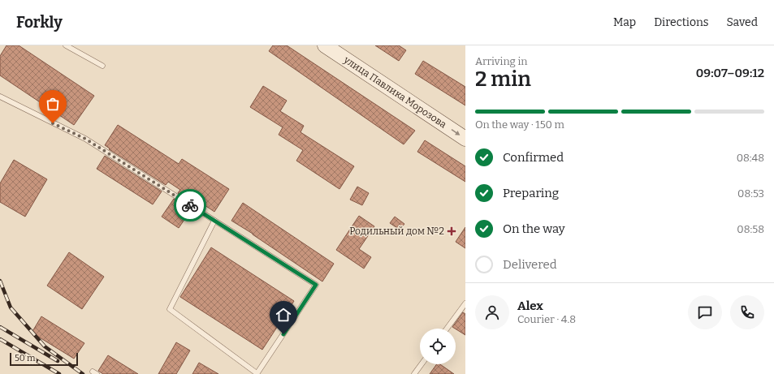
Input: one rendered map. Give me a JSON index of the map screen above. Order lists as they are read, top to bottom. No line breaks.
{"streets":{"street":["улица Павлика Морозова"]},"one_way":["улица Павлика Морозова"],"places":{"health":["Родильный дом №2"]},"scale_bar":"50 m","page":{"header":"Forkly","nav":["Map","Directions","Saved"],"heading":["2 min","Arriving in","09:07–09:12"],"panel":["Alex","Courier · 4.8"],"bar":"On the way · 150 m","list":[["Confirmed","08:48"],["Preparing","08:53"],["On the way","08:58"],"Delivered"],"scale":"50 m"}}
